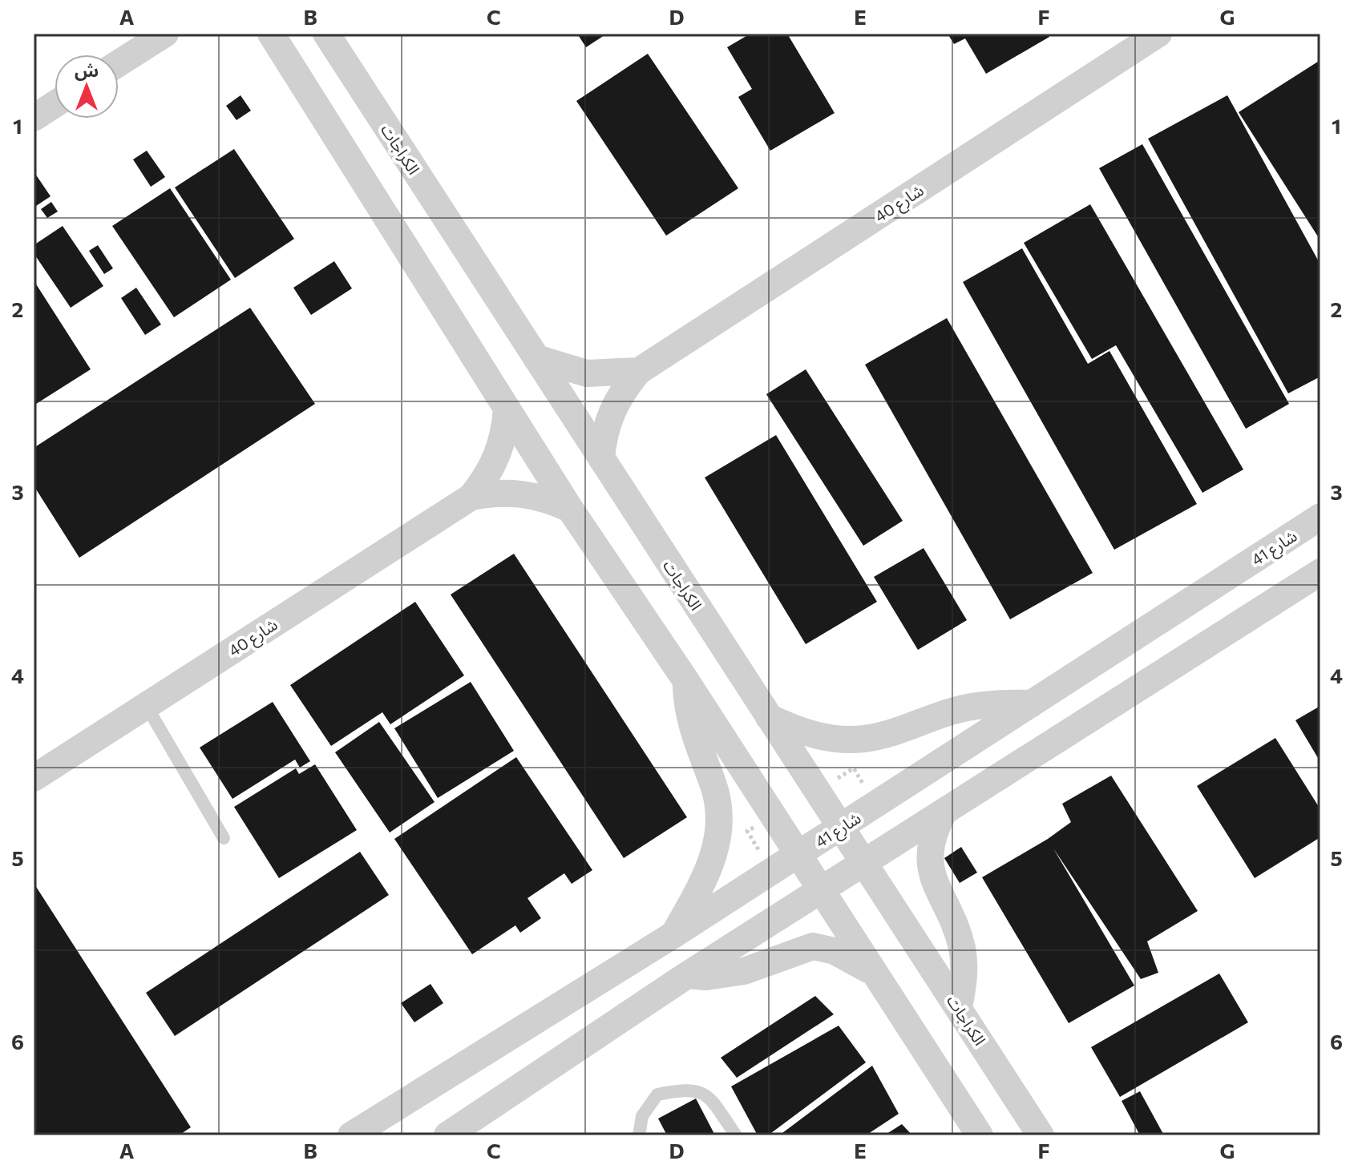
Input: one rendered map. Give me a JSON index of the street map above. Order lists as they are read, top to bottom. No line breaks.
{"streets":{"street":["الكراجات","شارع 40","شارع 41"]},"crossings":[["الكراجات","شارع 40"],["الكراجات","شارع 41"]],"north":"top","grid":{"columns":["A","B","C","D","E","F","G"],"rows":["1","2","3","4","5","6"]}}
